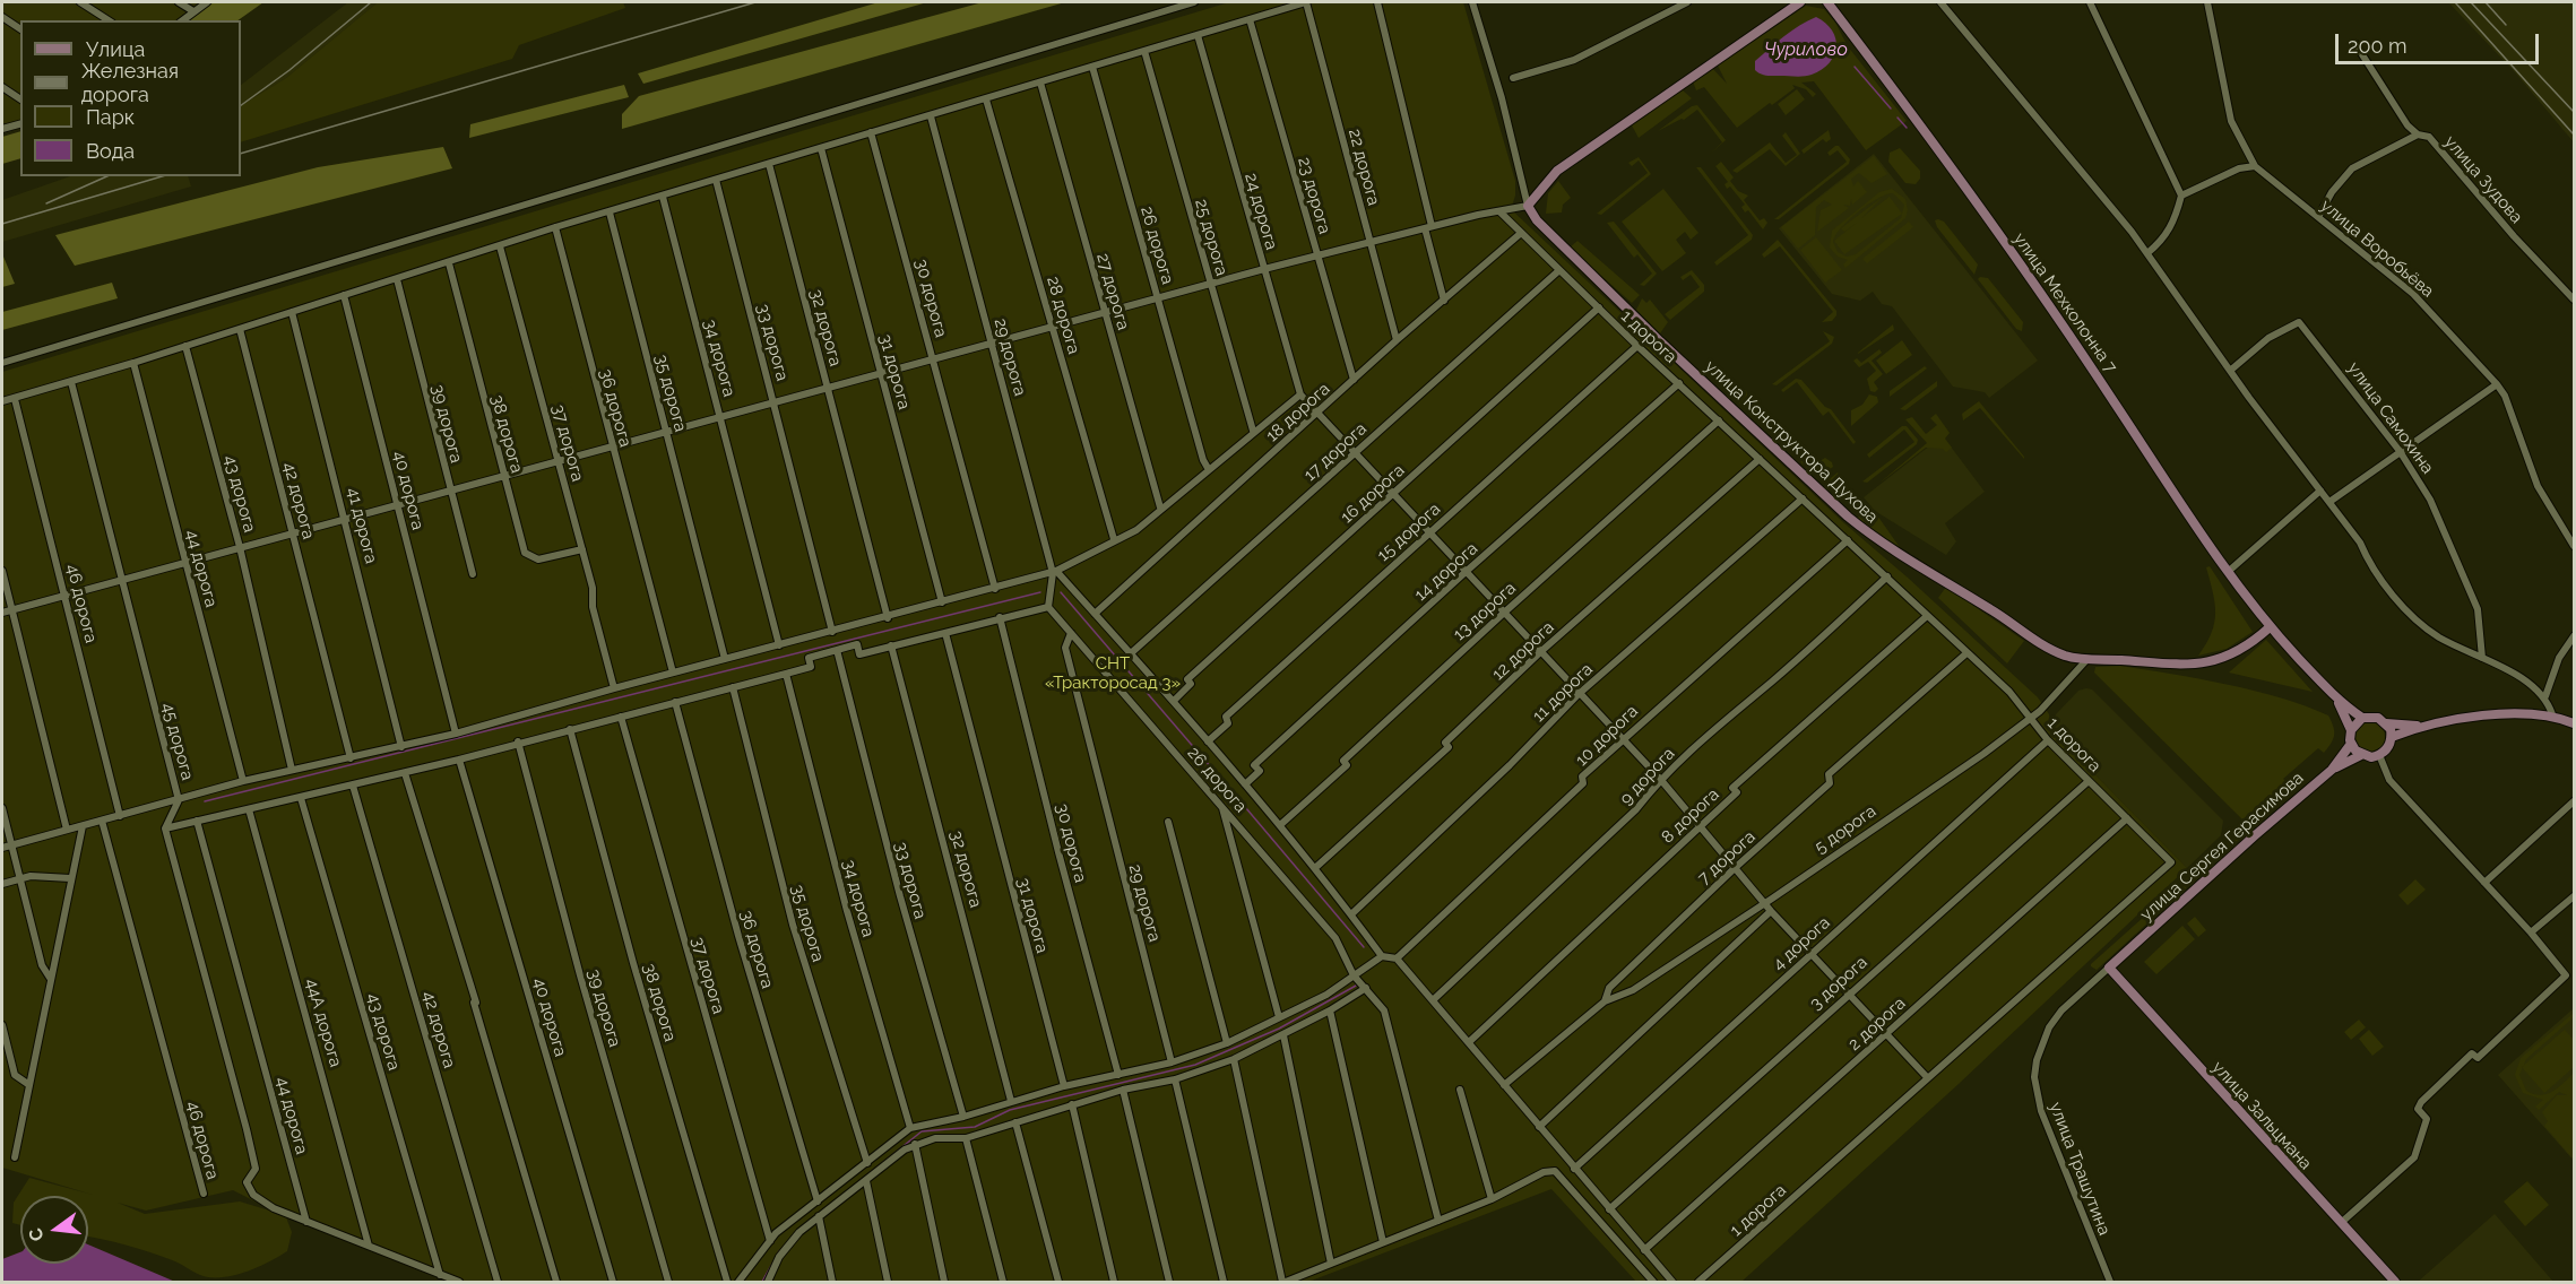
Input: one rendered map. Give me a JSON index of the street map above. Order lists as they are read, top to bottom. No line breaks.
{"streets":{"street":["22 дорога","улица Зудова","23 дорога","24 дорога","25 дорога","26 дорога","улица Воробьёва","27 дорога","30 дорога","улица Мехколонна 7","28 дорога","32 дорога","1 дорога","33 дорога","29 дорога","34 дорога","31 дорога","35 дорога","36 дорога","18 дорога","улица Самохина","39 дорога","38 дорога","улица Конструктора Духова","37 дорога","17 дорога","40 дорога","43 дорога","16 дорога","42 дорога","41 дорога","15 дорога","44 дорога","14 дорога","46 дорога","13 дорога","12 дорога","11 дорога","10 дорога","45 дорога","9 дорога","8 дорога","5 дорога","улица Сергея Герасимова","7 дорога","4 дорога","3 дорога","44А дорога","2 дорога","улица Зальцмана","улица Трашутина"]},"crossings":[["22 дорога","18 дорога"],["23 дорога","18 дорога"],["26 дорога","29 дорога"],["улица Мехколонна 7","улица Конструктора Духова"],["1 дорога","18 дорога"],["1 дорога","17 дорога"],["1 дорога","16 дорога"],["1 дорога","15 дорога"],["1 дорога","14 дорога"],["1 дорога","13 дорога"],["1 дорога","12 дорога"],["1 дорога","11 дорога"],["1 дорога","10 дорога"],["1 дорога","9 дорога"],["1 дорога","8 дорога"],["1 дорога","5 дорога"],["1 дорога","7 дорога"],["1 дорога","4 дорога"],["1 дорога","3 дорога"],["1 дорога","2 дорога"],["38 дорога","37 дорога"],["улица Конструктора Духова","5 дорога"],["5 дорога","7 дорога"],["улица Сергея Герасимова","улица Зальцмана"],["улица Сергея Герасимова","улица Трашутина"],["улица Зальцмана","улица Трашутина"]],"water":["Чурилово"],"parks":["СНТ «Тракторосад 3»"],"legend":["Улица","Железная дорога","Парк","Вода"],"scale_bar":"200 m","north":"left"}
